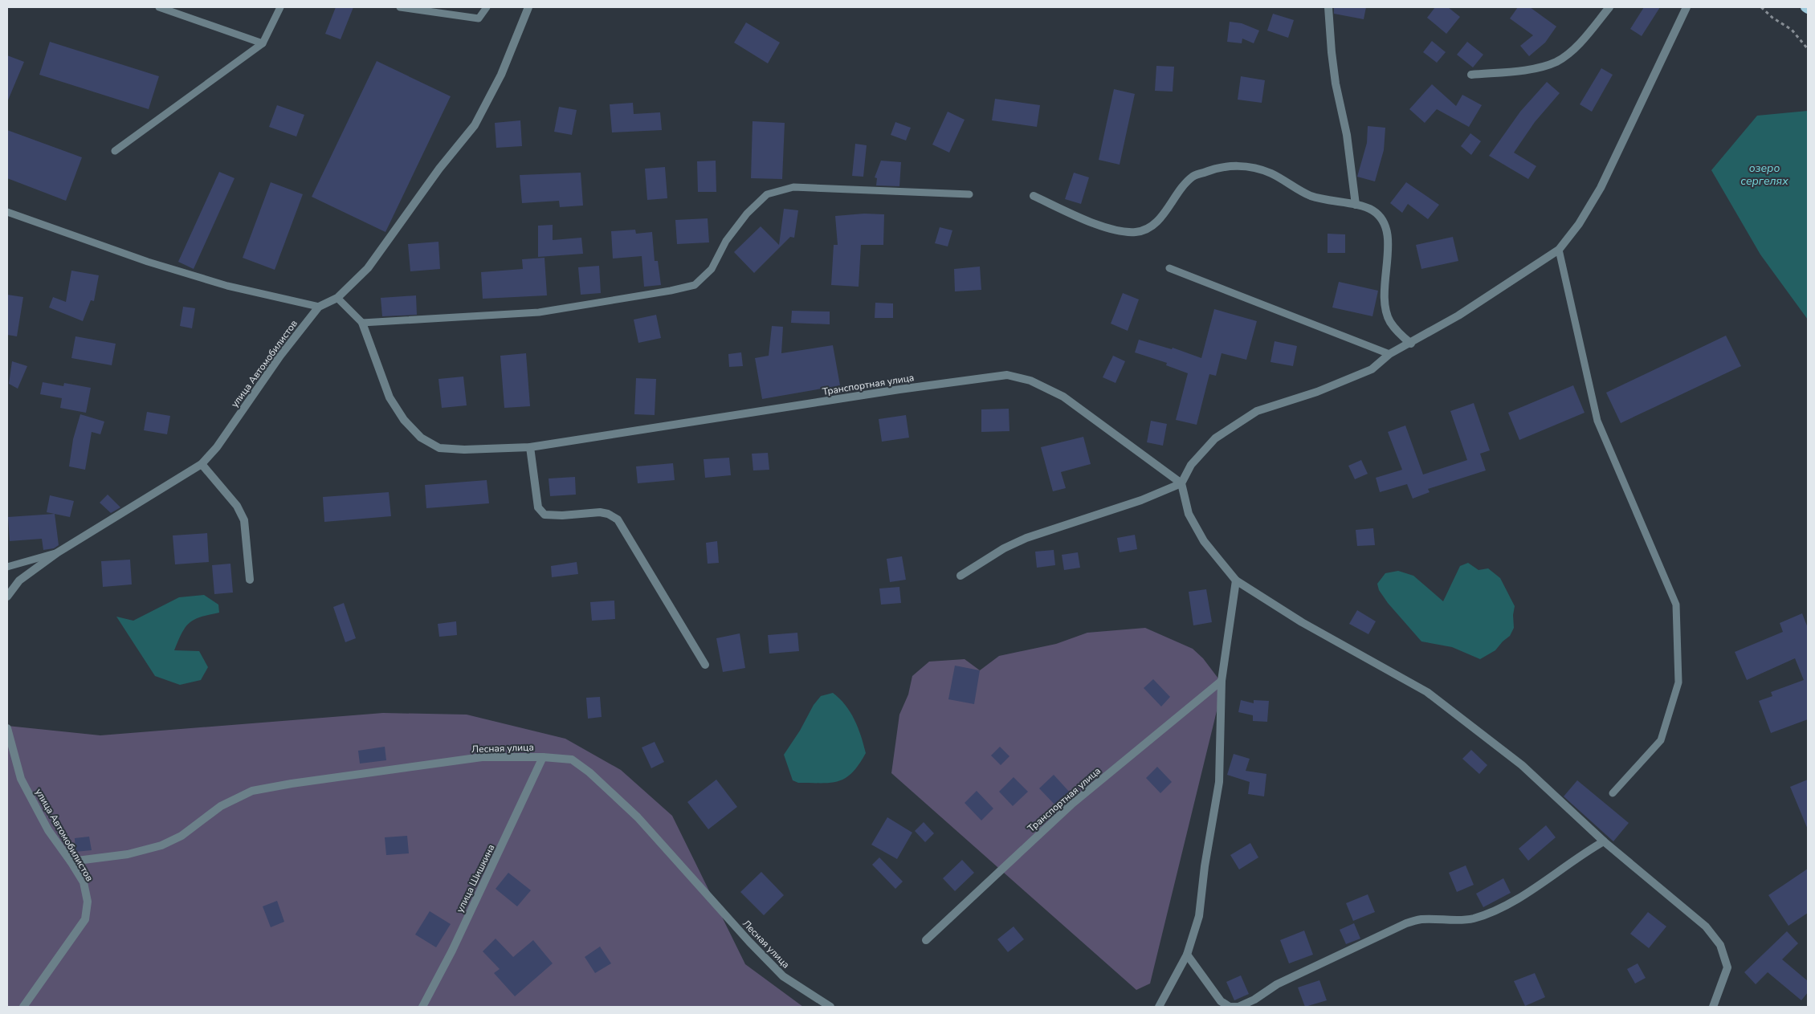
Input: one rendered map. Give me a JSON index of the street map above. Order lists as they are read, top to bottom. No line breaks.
{"streets":{"street":["улица Автомобилистов","Транспортная улица","Лесная улица","улица Шишкина"]},"crossings":[["улица Автомобилистов","Лесная улица"],["Лесная улица","улица Шишкина"]],"water":["озеро сергелях"]}
